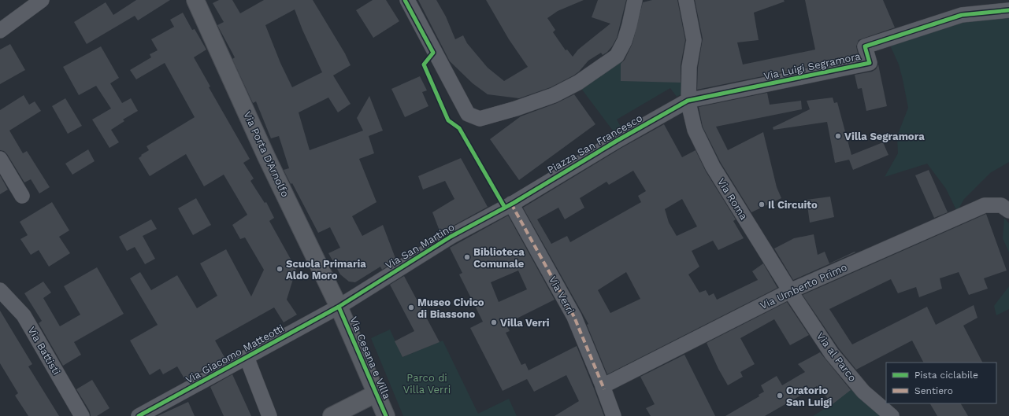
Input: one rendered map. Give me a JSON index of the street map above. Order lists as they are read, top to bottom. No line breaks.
{"streets":{"main road":["Via Porta D'Arnolfo","Via Cesana e Villa"],"street":["Via Luigi Segramora","Piazza San Francesco","Via Roma","Via San Martino","Via Umberto Primo","Via Verri","Via Battisti","Via Giacomo Matteotti","Via al Parco"]},"crossings":[["Via Luigi Segramora","Piazza San Francesco"],["Via Luigi Segramora","Via Roma"],["Piazza San Francesco","Via Roma"],["Piazza San Francesco","Via San Martino"],["Piazza San Francesco","Via Verri"],["Via Porta D'Arnolfo","Via San Martino"],["Via Porta D'Arnolfo","Via Giacomo Matteotti"],["Via Porta D'Arnolfo","Via Cesana e Villa"],["Via Roma","Via Umberto Primo"],["Via Roma","Via al Parco"],["Via San Martino","Via Verri"],["Via San Martino","Via Giacomo Matteotti"],["Via San Martino","Via Cesana e Villa"],["Via Umberto Primo","Via Verri"],["Via Umberto Primo","Via al Parco"],["Via Giacomo Matteotti","Via Cesana e Villa"]],"parks":["Parco di Villa Verri"],"places":["Villa Segramora","Il Circuito","Biblioteca Comunale","Scuola Primaria Aldo Moro","Museo Civico di Biassono","Villa Verri","Oratorio San Luigi"],"legend":["Pista ciclabile","Sentiero"]}
